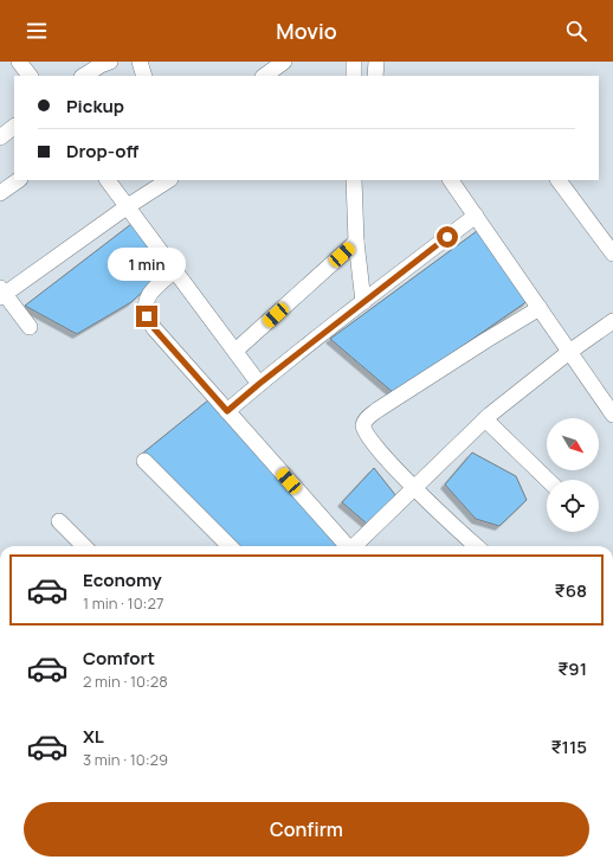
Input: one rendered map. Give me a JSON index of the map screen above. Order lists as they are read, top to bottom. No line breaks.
{"north":"bottom right","page":{"header":"Movio","banner":["Pickup","Drop-off"],"bubble":"1 min","list":[{"name":"Economy","note":"1 min · 10:27","value":"₹68"},{"name":"Comfort","note":"2 min · 10:28","value":"₹91"},{"name":"XL","note":"3 min · 10:29","value":"₹115"}],"buttons":"Confirm"}}
